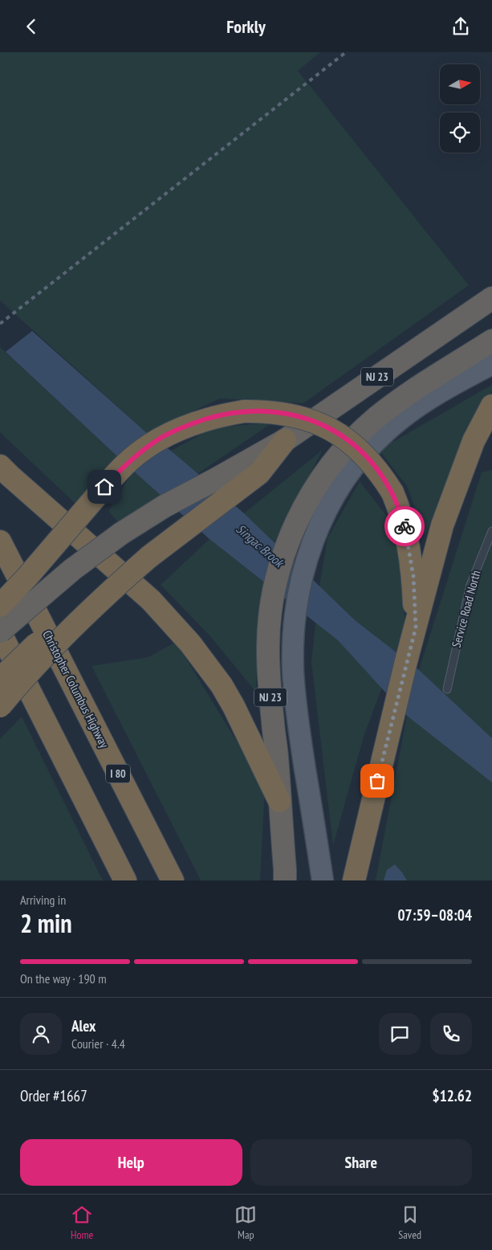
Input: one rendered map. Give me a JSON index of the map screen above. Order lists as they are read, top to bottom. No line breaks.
{"streets":{"highway":["NJ 23","Christopher Columbus Highway","I 80"],"lane":["Service Road North"]},"water":["Singac Brook"],"north":"right","page":{"header":"Forkly","heading":["2 min","Arriving in","07:59–08:04"],"panel":["Alex","Courier · 4.4","Order #1667","$12.62"],"bar":"On the way · 190 m","buttons":["Help","Share"],"tabs":["Home","Map","Saved"]}}
